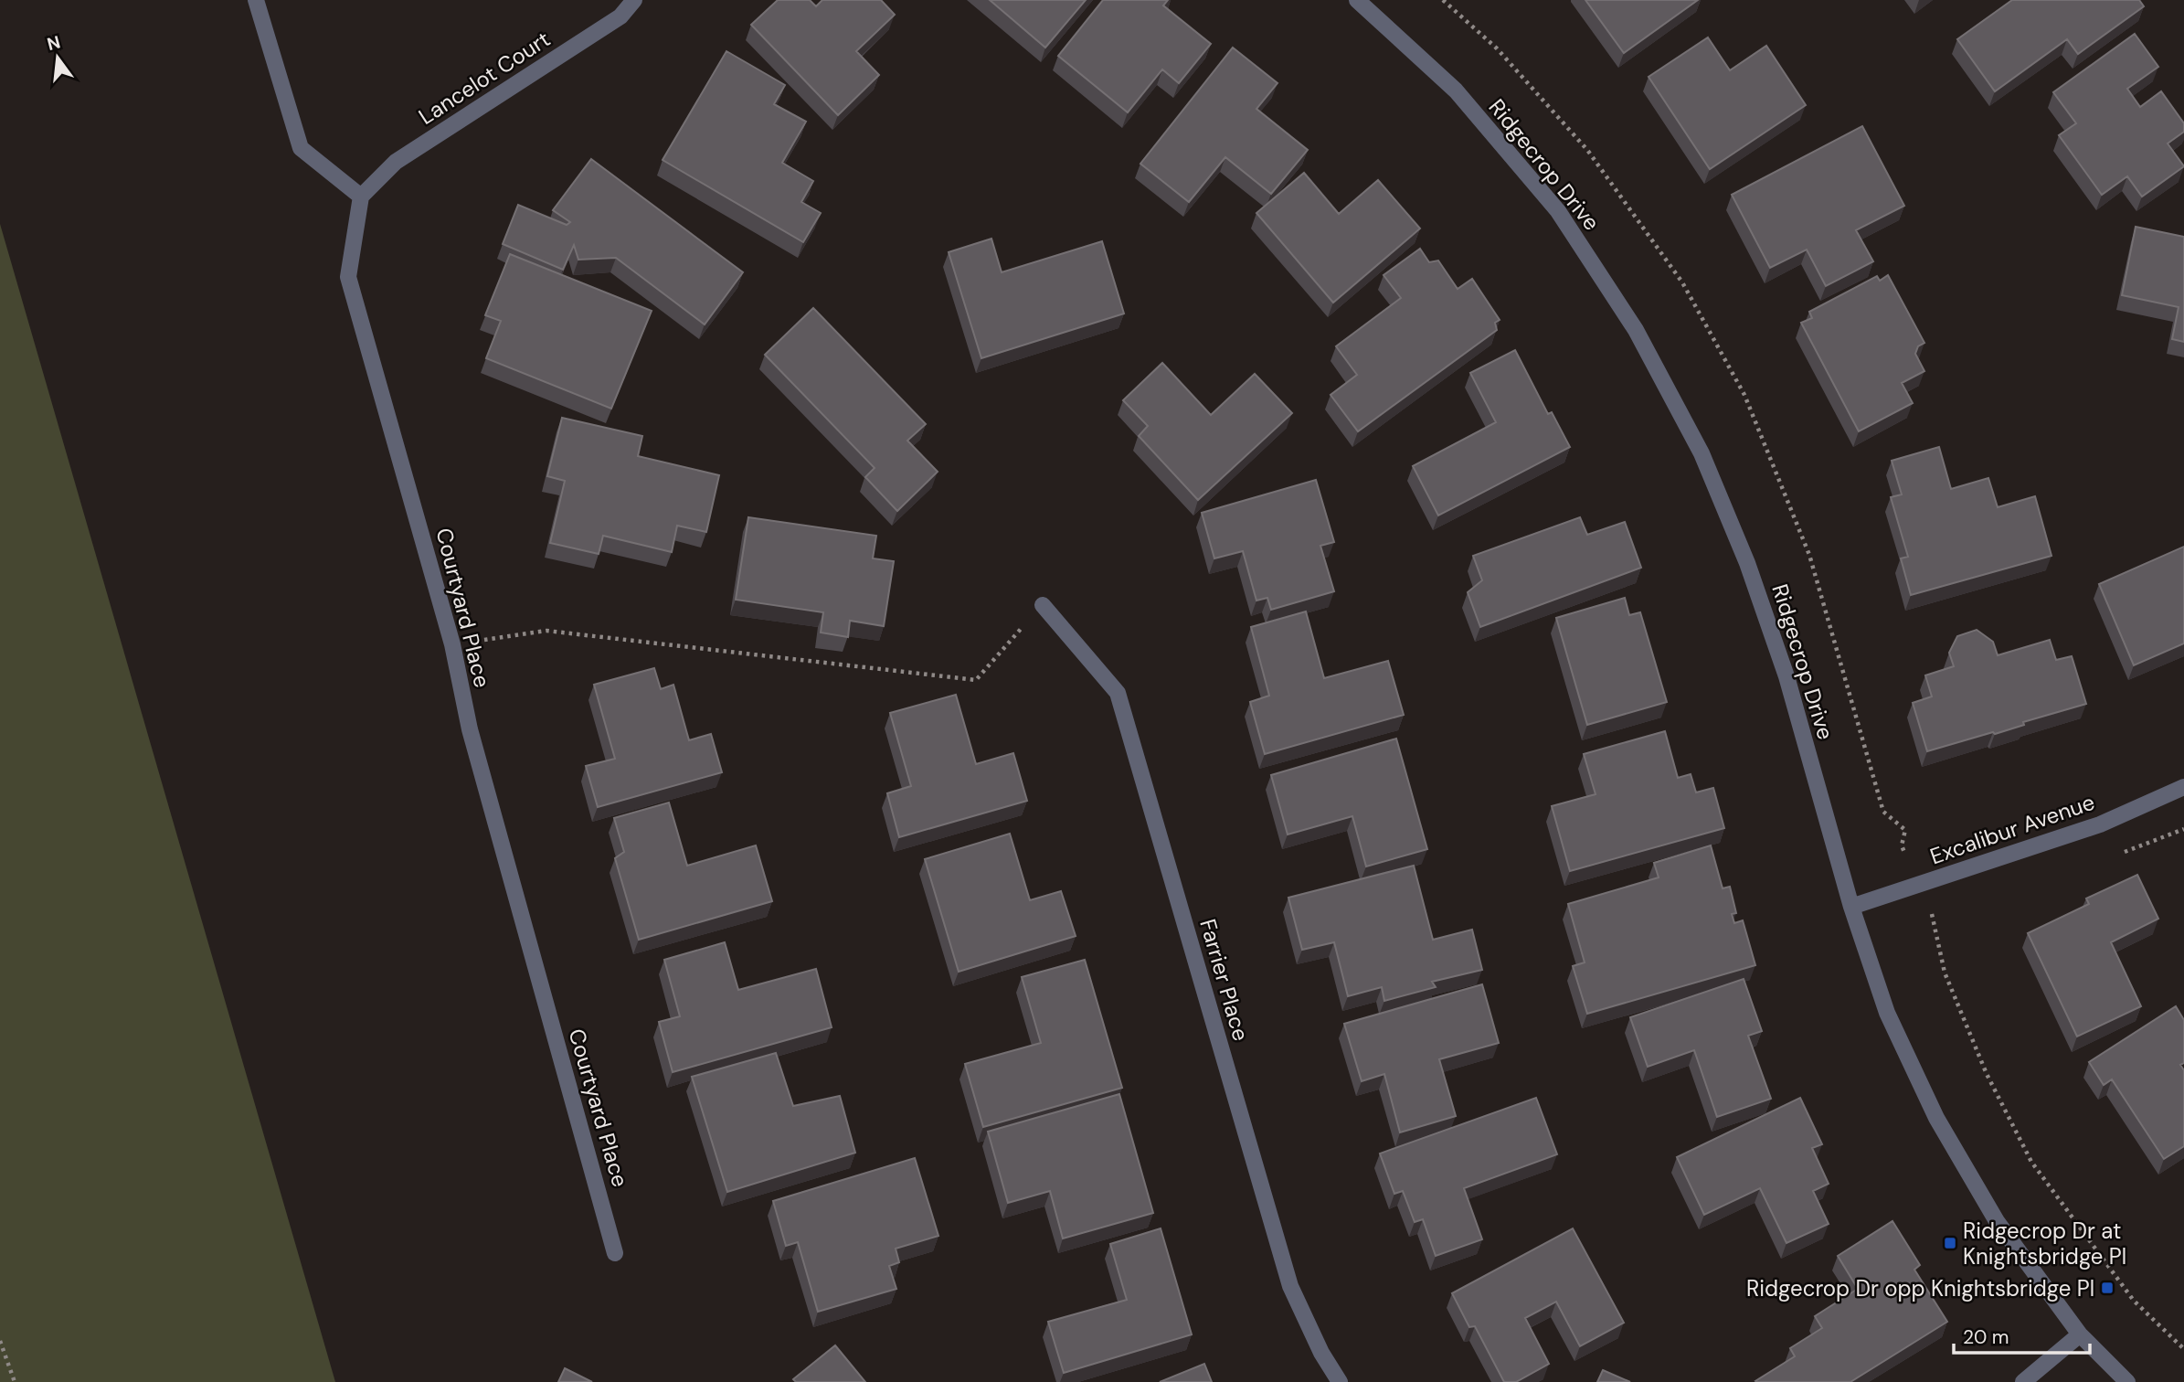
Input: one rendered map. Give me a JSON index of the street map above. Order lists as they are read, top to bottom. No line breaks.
{"streets":{"street":["Lancelot Court","Ridgecrop Drive","Courtyard Place","Excalibur Avenue","Farrier Place"]},"crossings":[["Lancelot Court","Courtyard Place"],["Ridgecrop Drive","Excalibur Avenue"]],"places":{"transit":["Ridgecrop Dr at Knightsbridge Pl","Ridgecrop Dr opp Knightsbridge Pl"]},"scale_bar":"20 m","north":"top"}
